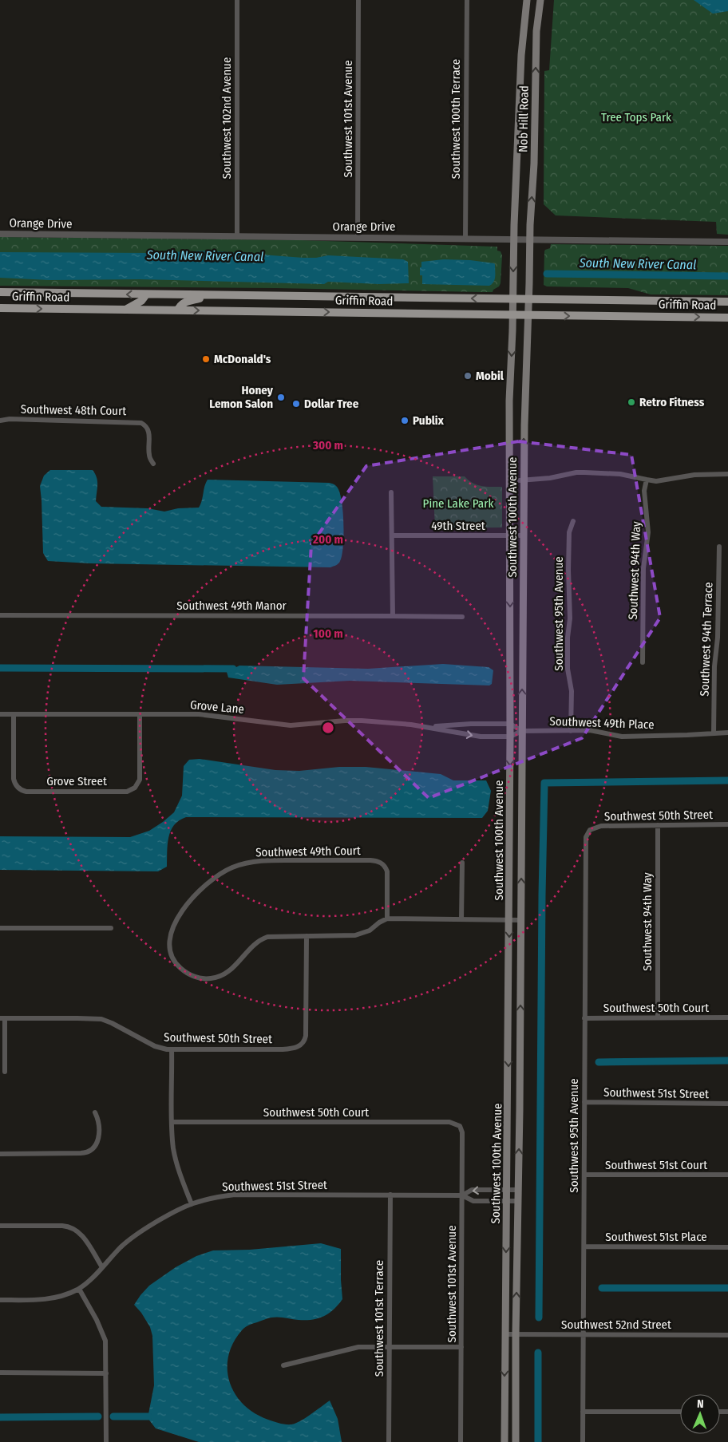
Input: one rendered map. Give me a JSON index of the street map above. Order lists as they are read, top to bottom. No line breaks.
{"streets":{"main road":["Nob Hill Road","Griffin Road","Southwest 100th Avenue"],"street":["Southwest 102nd Avenue","Southwest 101st Avenue","Southwest 100th Terrace","Orange Drive","Southwest 48th Court","49th Street","Southwest 94th Way","Southwest 49th Manor","Southwest 95th Avenue","Southwest 94th Terrace","Grove Lane","Southwest 49th Place","Grove Street","Southwest 50th Street","Southwest 49th Court","Southwest 50th Court","Southwest 51st Street","Southwest 51st Court","Southwest 51st Place","Southwest 101st Terrace","Southwest 52nd Street"]},"crossings":[["Southwest 102nd Avenue","Orange Drive"],["Southwest 101st Avenue","Orange Drive"],["Southwest 101st Avenue","Southwest 50th Court"],["Southwest 101st Avenue","Southwest 51st Street"],["Southwest 100th Terrace","Orange Drive"],["Nob Hill Road","Orange Drive"],["Nob Hill Road","Southwest 100th Avenue"],["Orange Drive","Southwest 100th Avenue"],["Griffin Road","Southwest 100th Avenue"],["Southwest 100th Avenue","49th Street"],["Southwest 100th Avenue","Grove Lane"],["Southwest 100th Avenue","Southwest 49th Place"],["Southwest 100th Avenue","Southwest 51st Street"],["Southwest 100th Avenue","Southwest 52nd Street"],["Southwest 94th Way","Southwest 50th Street"],["Southwest 94th Way","Southwest 50th Court"],["Southwest 95th Avenue","Southwest 49th Place"],["Southwest 95th Avenue","Southwest 50th Street"],["Southwest 95th Avenue","Southwest 50th Court"],["Southwest 95th Avenue","Southwest 51st Street"],["Southwest 95th Avenue","Southwest 51st Court"],["Southwest 95th Avenue","Southwest 51st Place"],["Southwest 95th Avenue","Southwest 52nd Street"],["Southwest 94th Terrace","Southwest 49th Place"],["Grove Lane","Southwest 49th Place"],["Grove Lane","Grove Street"],["Southwest 50th Street","Southwest 49th Court"],["Southwest 51st Street","Southwest 101st Terrace"]],"water":["South New River Canal"],"parks":["Tree Tops Park","Pine Lake Park"],"places":["McDonald's","Mobil","Honey Lemon Salon","Retro Fitness","Dollar Tree","Publix"],"north":"top","rings":["300 m","200 m","100 m"]}
